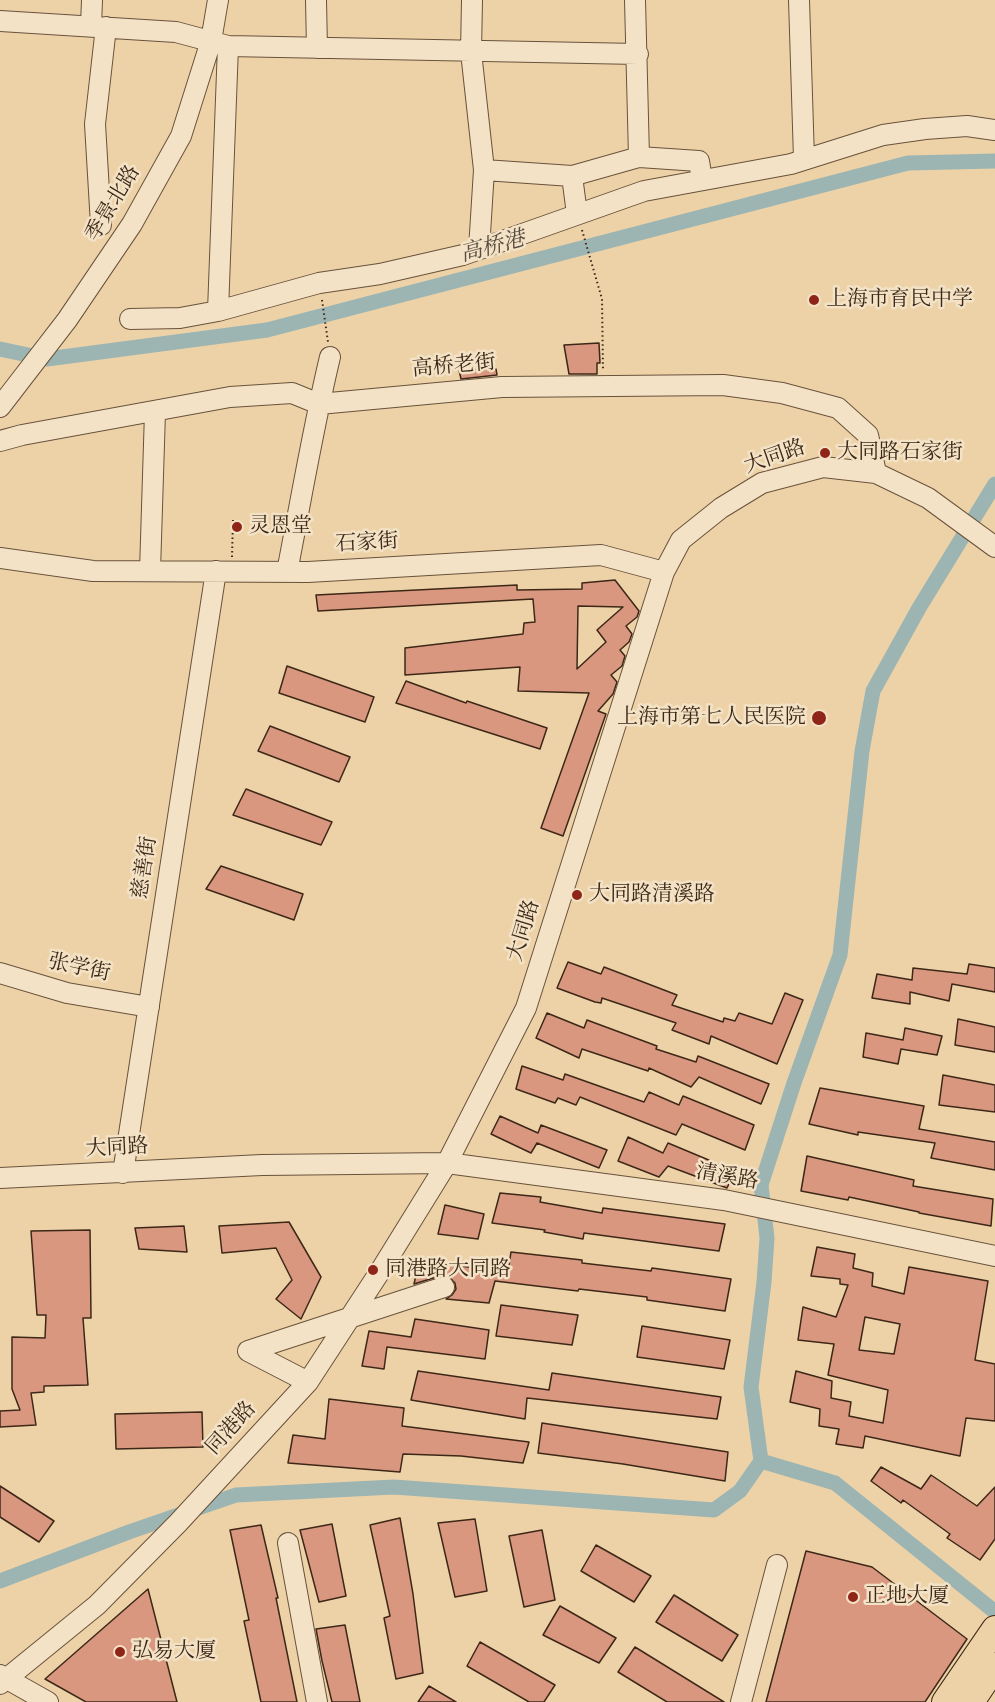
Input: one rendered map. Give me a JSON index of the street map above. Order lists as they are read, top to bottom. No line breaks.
{"streets":{"street":["季景北路","高桥老街","大同路","石家街","慈善街","张学街","清溪路","同港路"]},"crossings":[["高桥老街","大同路"],["大同路","石家街"],["大同路","慈善街"],["大同路","清溪路"],["大同路","同港路"],["石家街","慈善街"],["慈善街","张学街"],["清溪路","同港路"]],"water":["高桥港"],"places":["上海市育民中学","大同路石家街","灵恩堂","上海市第七人民医院","大同路清溪路","同港路大同路","正地大厦","弘易大厦"]}
